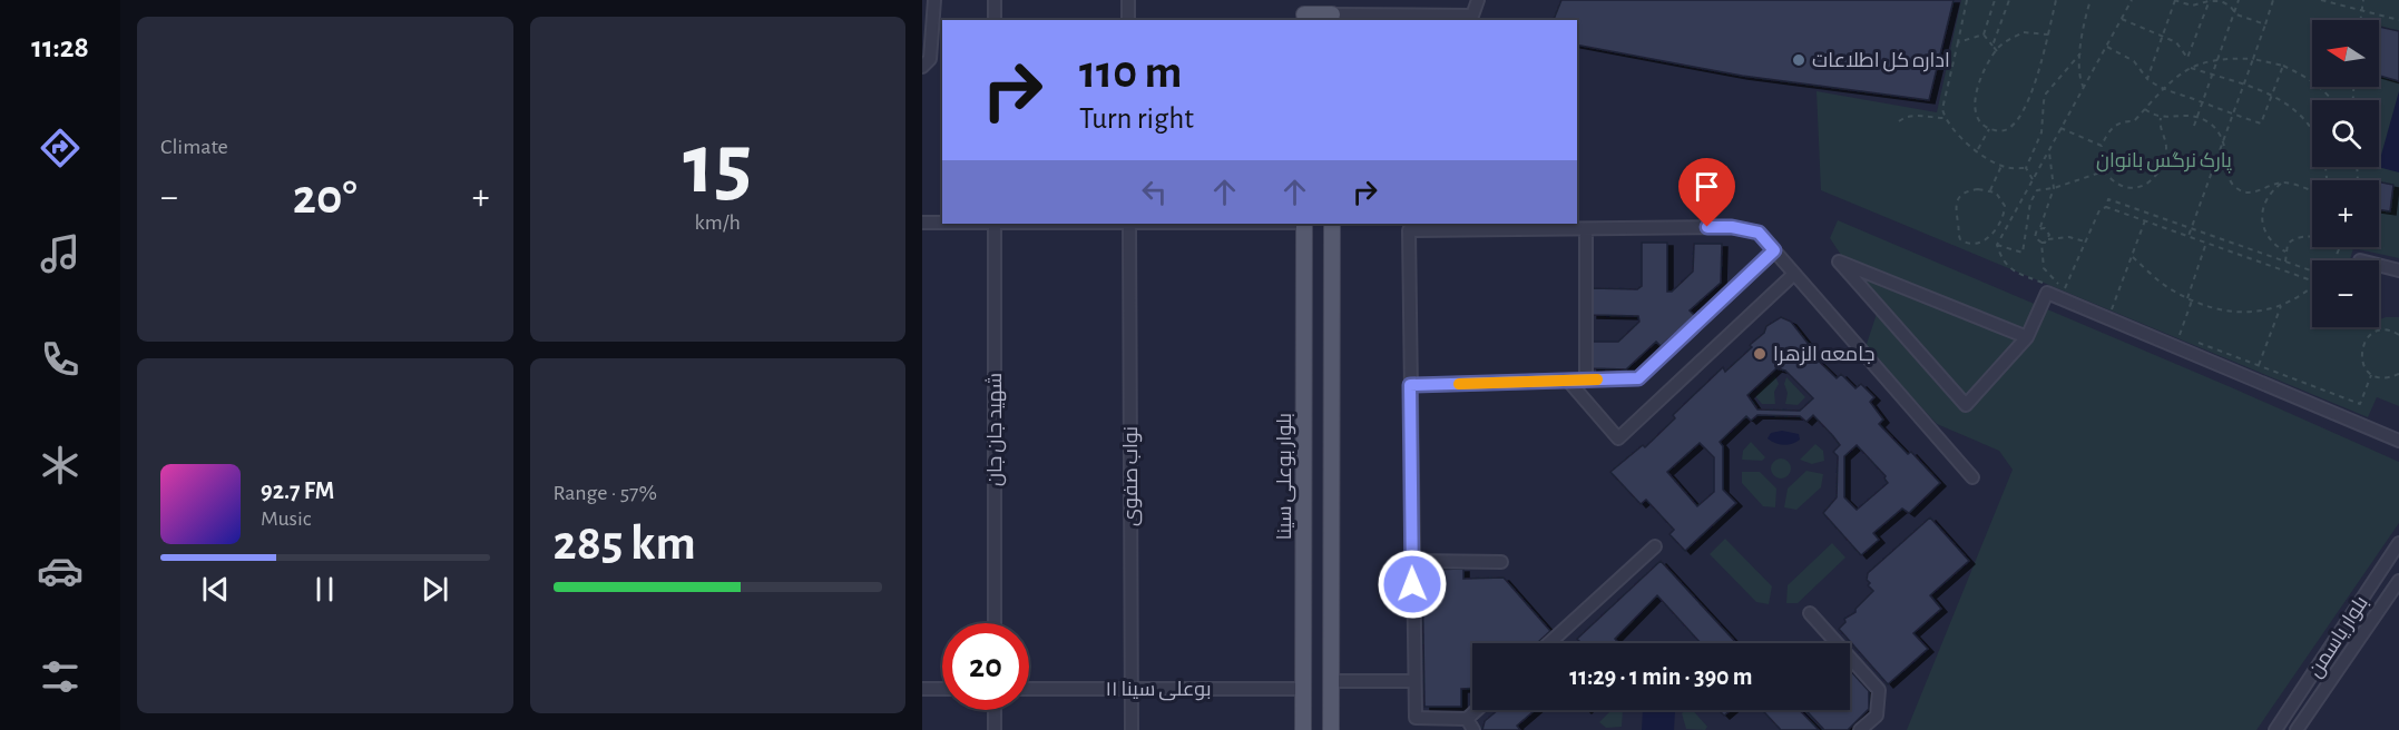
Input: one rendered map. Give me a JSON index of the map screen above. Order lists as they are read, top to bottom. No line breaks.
{"streets":{"main road":["بلوار بوعلی سینا"],"street":["شهید جان جان","نواب صفوی","بلوار یاسمن","بوعلی سینا ۱۱"]},"crossings":[["نواب صفوی","بوعلی سینا ۱۱"],["بلوار بوعلی سینا","بوعلی سینا ۱۱"]],"parks":["پارک نرگس بانوان"],"places":["اداره کل اطلاعات","جامعه الزهرا"],"north":"left","page":{"tabs":"11:28","tile":["Climate",["15","km/h"],["Range · 57%","285 km"]],"map_buttons":["+","−"],"turn":["110 m","Turn right"],"heat":["−","20°","+"],"song":["92.7 FM","Music"],"limit":"20","trip":"11:29 · 1 min · 390 m"}}
